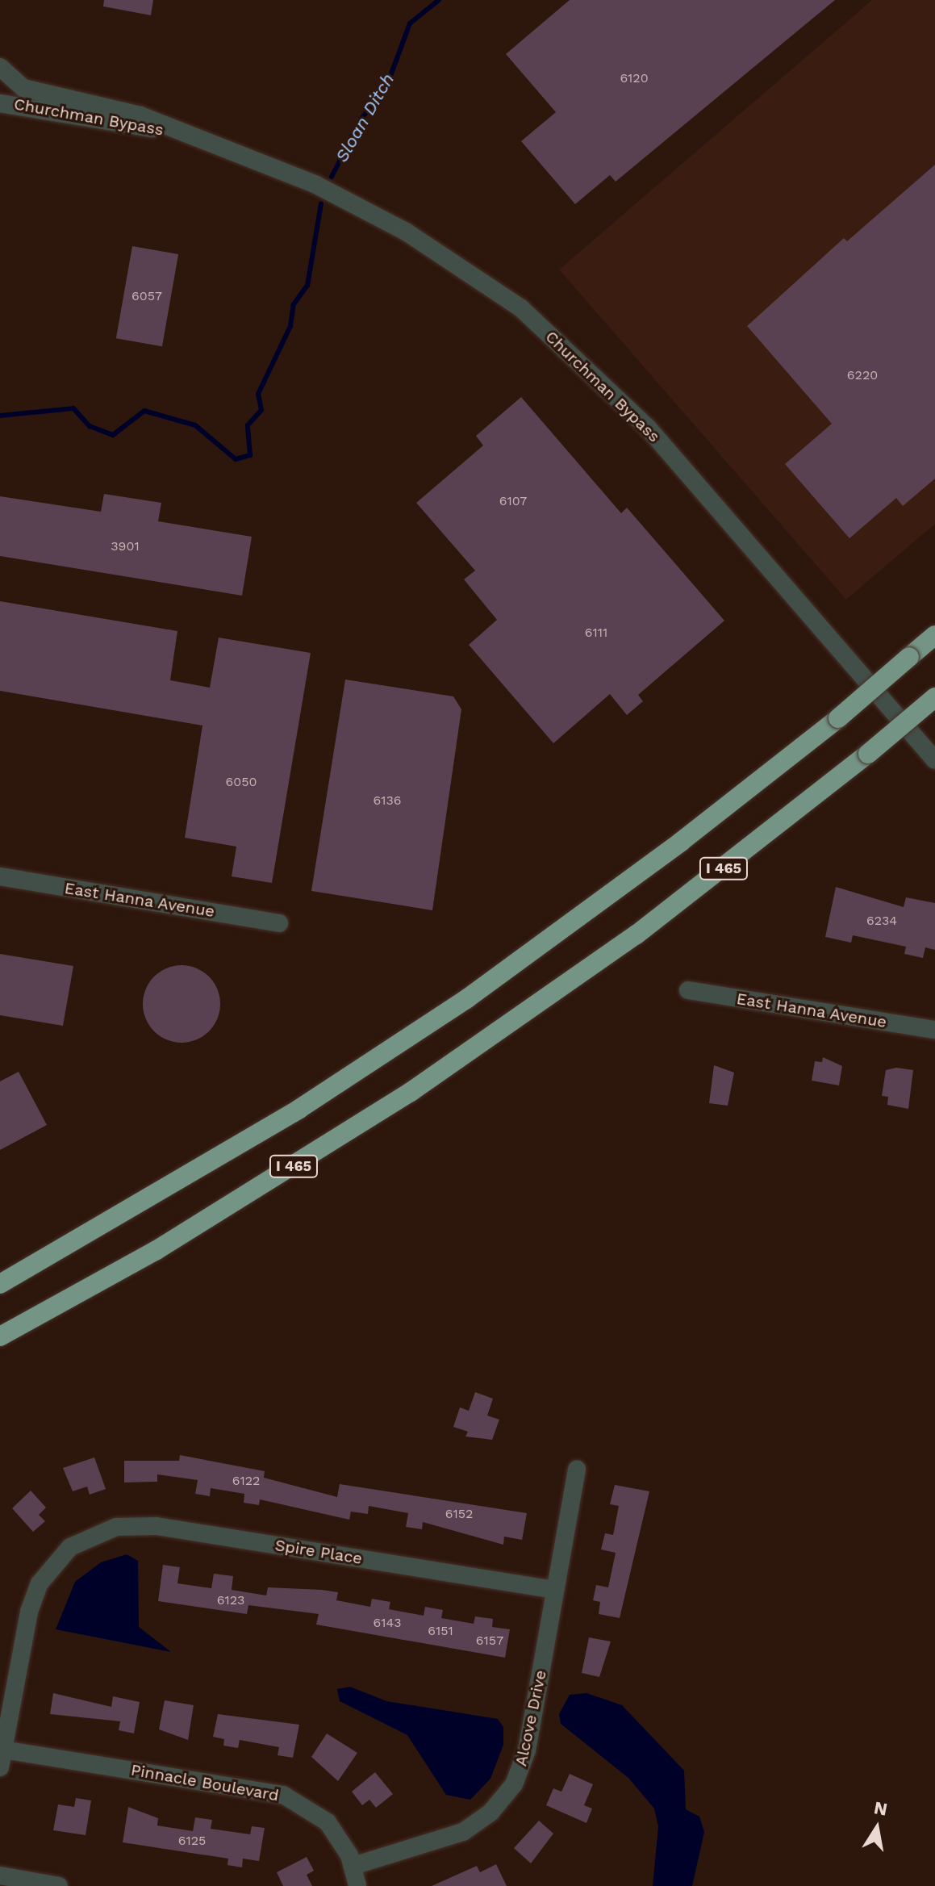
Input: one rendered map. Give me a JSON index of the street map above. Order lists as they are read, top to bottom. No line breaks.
{"streets":{"highway":["I 465"],"street":["Churchman Bypass","East Hanna Avenue","Spire Place","Alcove Drive","Pinnacle Boulevard"]},"crossings":[["Spire Place","Alcove Drive"],["Spire Place","Pinnacle Boulevard"],["Alcove Drive","Pinnacle Boulevard"]],"water":["Sloan Ditch"],"house_numbers":["6120","6057","6220","6107","3901","6111","6050","6136","6234","6122","6152","6123","6143","6151","6157","6125"],"north":"top"}
